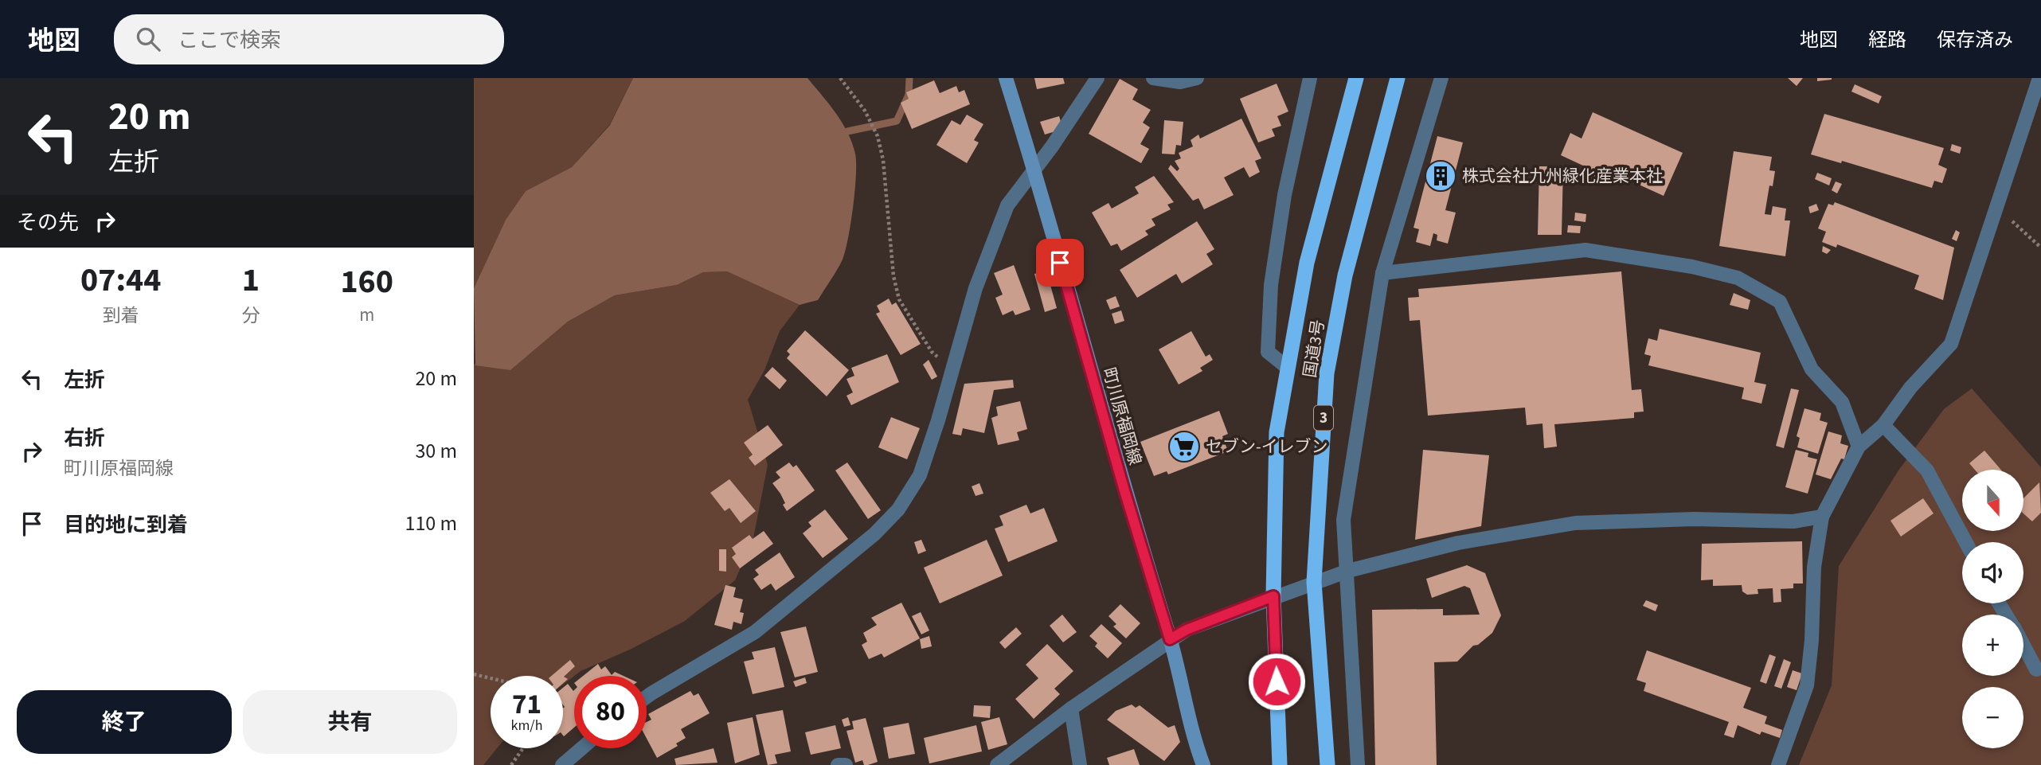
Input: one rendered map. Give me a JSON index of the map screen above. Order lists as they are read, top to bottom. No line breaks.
{"streets":{"highway":["国道3号","3"],"main road":["町川原福岡線"]},"places":{"building":["株式会社九州緑化産業本社"],"supermarket":["セブン-イレブン"]},"north":"bottom","page":{"header":"地図","search":"ここで検索","nav":["地図","経路","保存済み"],"turn":["20 m","左折"],"then":"その先","eta":["07:44","到着","1","分","160","m"],"list":[{"name":"左折","value":"20 m"},{"name":"右折","note":"町川原福岡線","value":"30 m"},{"name":"目的地に到着","value":"110 m"}],"map_buttons":["+","−"],"speed":"71 km/h","limit":"80","buttons":["終了","共有"]}}
